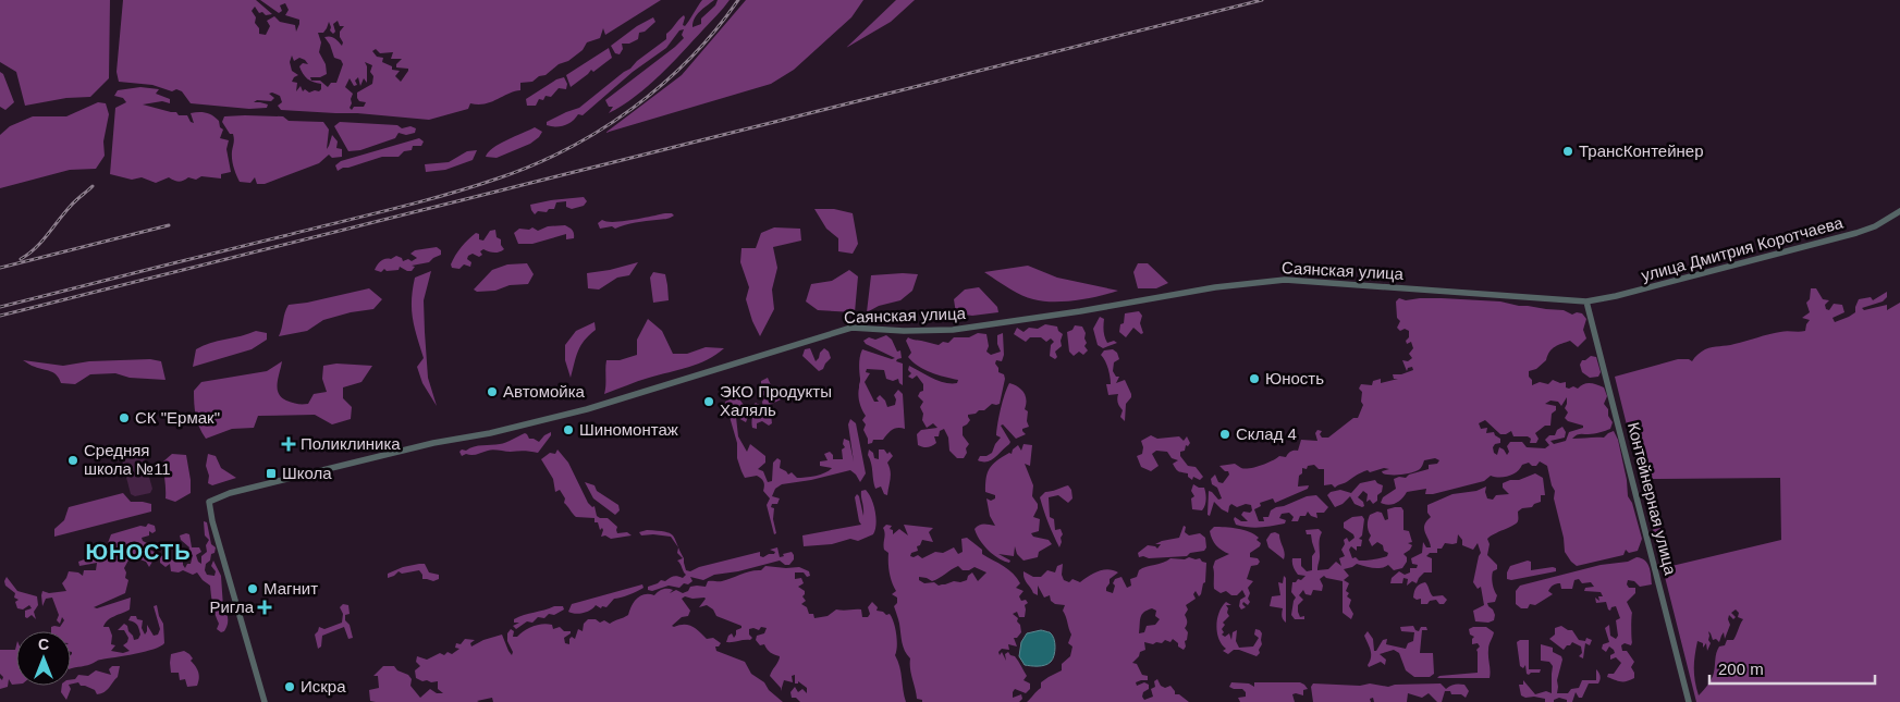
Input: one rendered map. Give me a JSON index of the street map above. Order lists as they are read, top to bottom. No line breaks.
{"streets":{"street":["улица Дмитрия Коротчаева","Саянская улица","Контейнерная улица"]},"crossings":[["улица Дмитрия Коротчаева","Саянская улица"],["улица Дмитрия Коротчаева","Контейнерная улица"],["Саянская улица","Контейнерная улица"]],"districts":["ЮНОСТЬ"],"places":{"other":["ТрансКонтейнер","Юность","Автомойка","ЭКО Продукты Халяль","СК \"Ермак\"","Шиномонтаж","Склад 4","Средняя школа №11","Магнит","Искра"],"health":["Поликлиника","Ригла"],"transit":["Школа"]},"scale_bar":"200 m","north":"top"}
